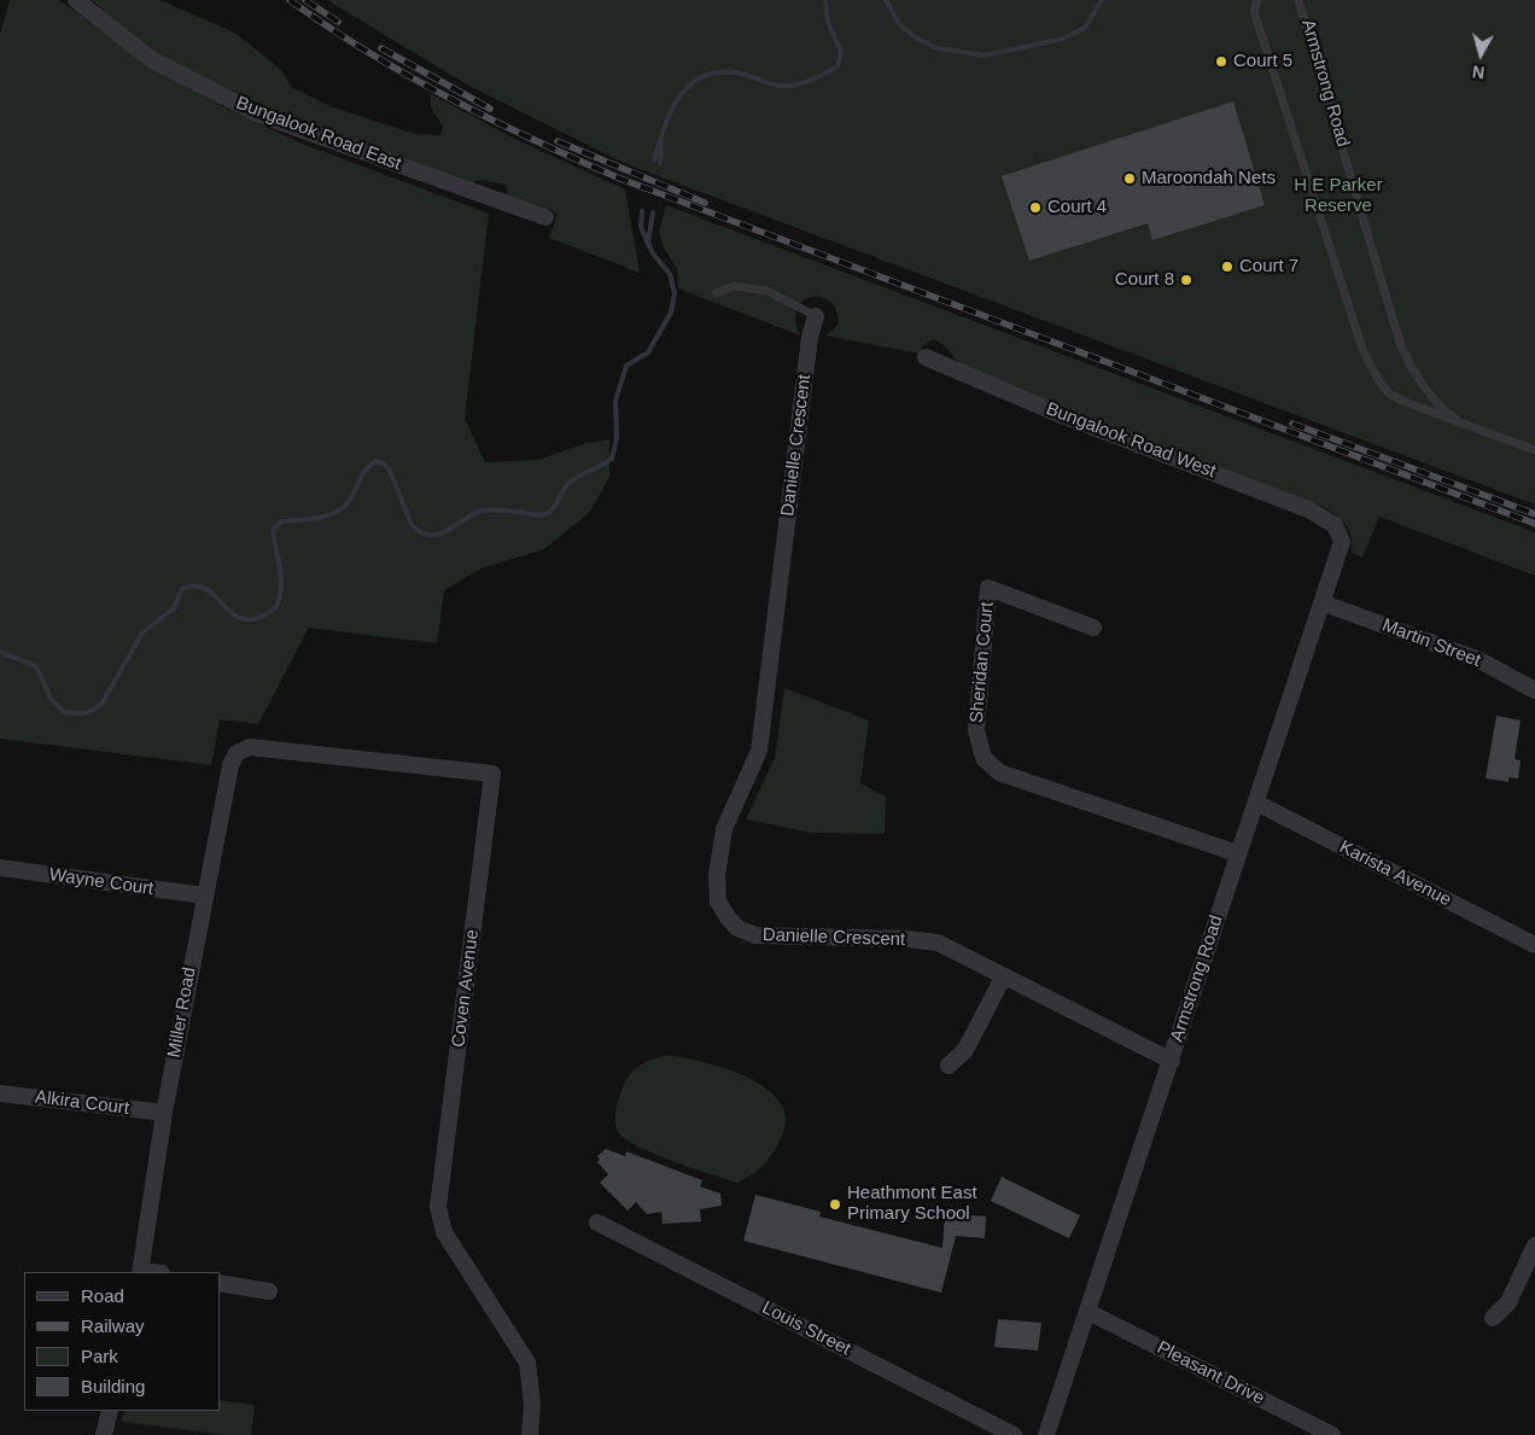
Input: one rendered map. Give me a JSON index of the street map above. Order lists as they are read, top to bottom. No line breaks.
{"streets":{"street":["Armstrong Road","Bungalook Road East","Bungalook Road West","Danielle Crescent","Martin Street","Sheridan Court","Karista Avenue","Wayne Court","Coven Avenue","Miller Road","Alkira Court","Louis Street","Pleasant Drive"]},"crossings":[["Armstrong Road","Bungalook Road West"],["Armstrong Road","Danielle Crescent"],["Armstrong Road","Martin Street"],["Armstrong Road","Sheridan Court"],["Armstrong Road","Karista Avenue"],["Armstrong Road","Pleasant Drive"],["Wayne Court","Miller Road"],["Coven Avenue","Miller Road"],["Miller Road","Alkira Court"]],"parks":["H E Parker Reserve"],"places":["Court 5","Maroondah Nets","Court 4","Court 7","Court 8","Heathmont East Primary School"],"legend":["Road","Railway","Park","Building"],"north":"bottom"}
